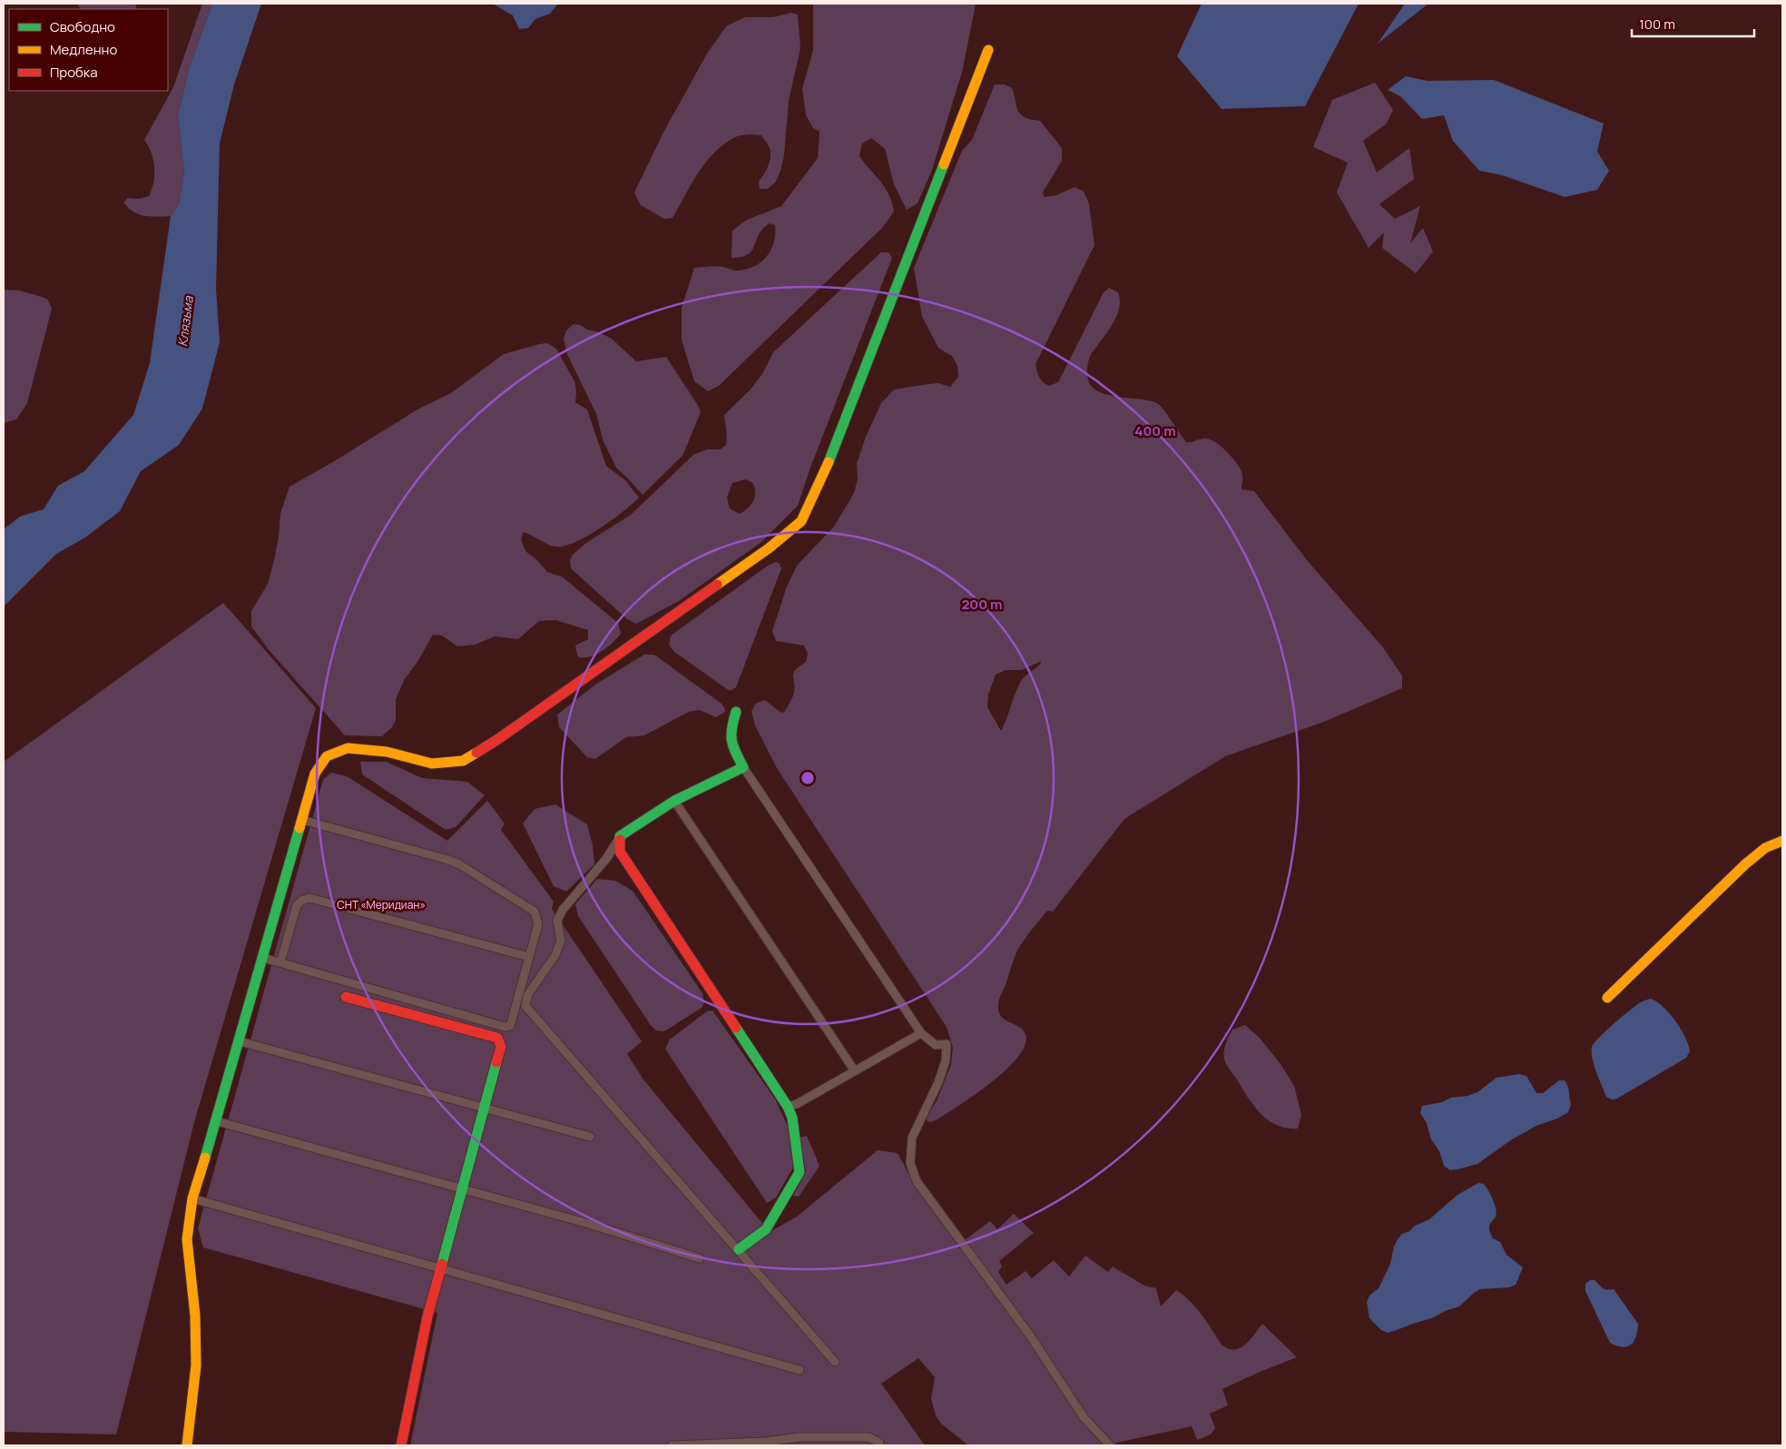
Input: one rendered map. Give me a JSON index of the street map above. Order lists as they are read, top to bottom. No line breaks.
{"water":["Клязьма"],"parks":["СНТ «Меридиан»"],"legend":["Свободно","Медленно","Пробка"],"scale_bar":"100 m","rings":["400 m","200 m"]}
